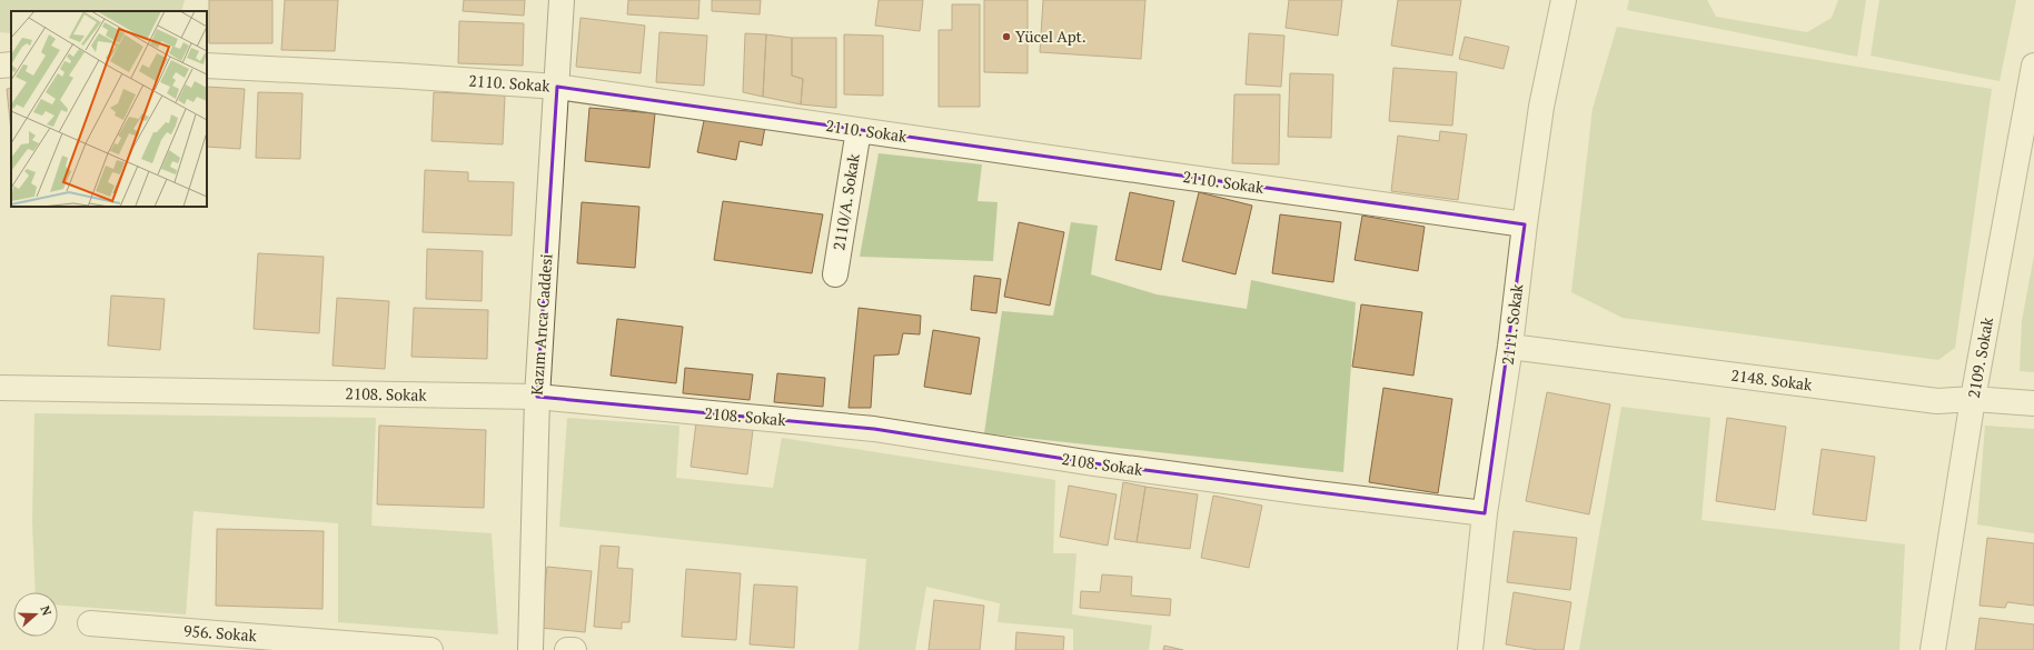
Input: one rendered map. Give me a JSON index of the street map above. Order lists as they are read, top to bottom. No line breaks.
{"streets":{"street":["2110. Sokak","2110/A. Sokak","Kazım Arıca Caddesi","2111. Sokak","2109. Sokak","2148. Sokak","2108. Sokak","956. Sokak"]},"crossings":[["2110. Sokak","2110/A. Sokak"],["2110. Sokak","Kazım Arıca Caddesi"],["2110. Sokak","2111. Sokak"],["Kazım Arıca Caddesi","2108. Sokak"],["2111. Sokak","2148. Sokak"],["2111. Sokak","2108. Sokak"],["2109. Sokak","2148. Sokak"]],"places":["Yücel Apt."],"north":"right"}
